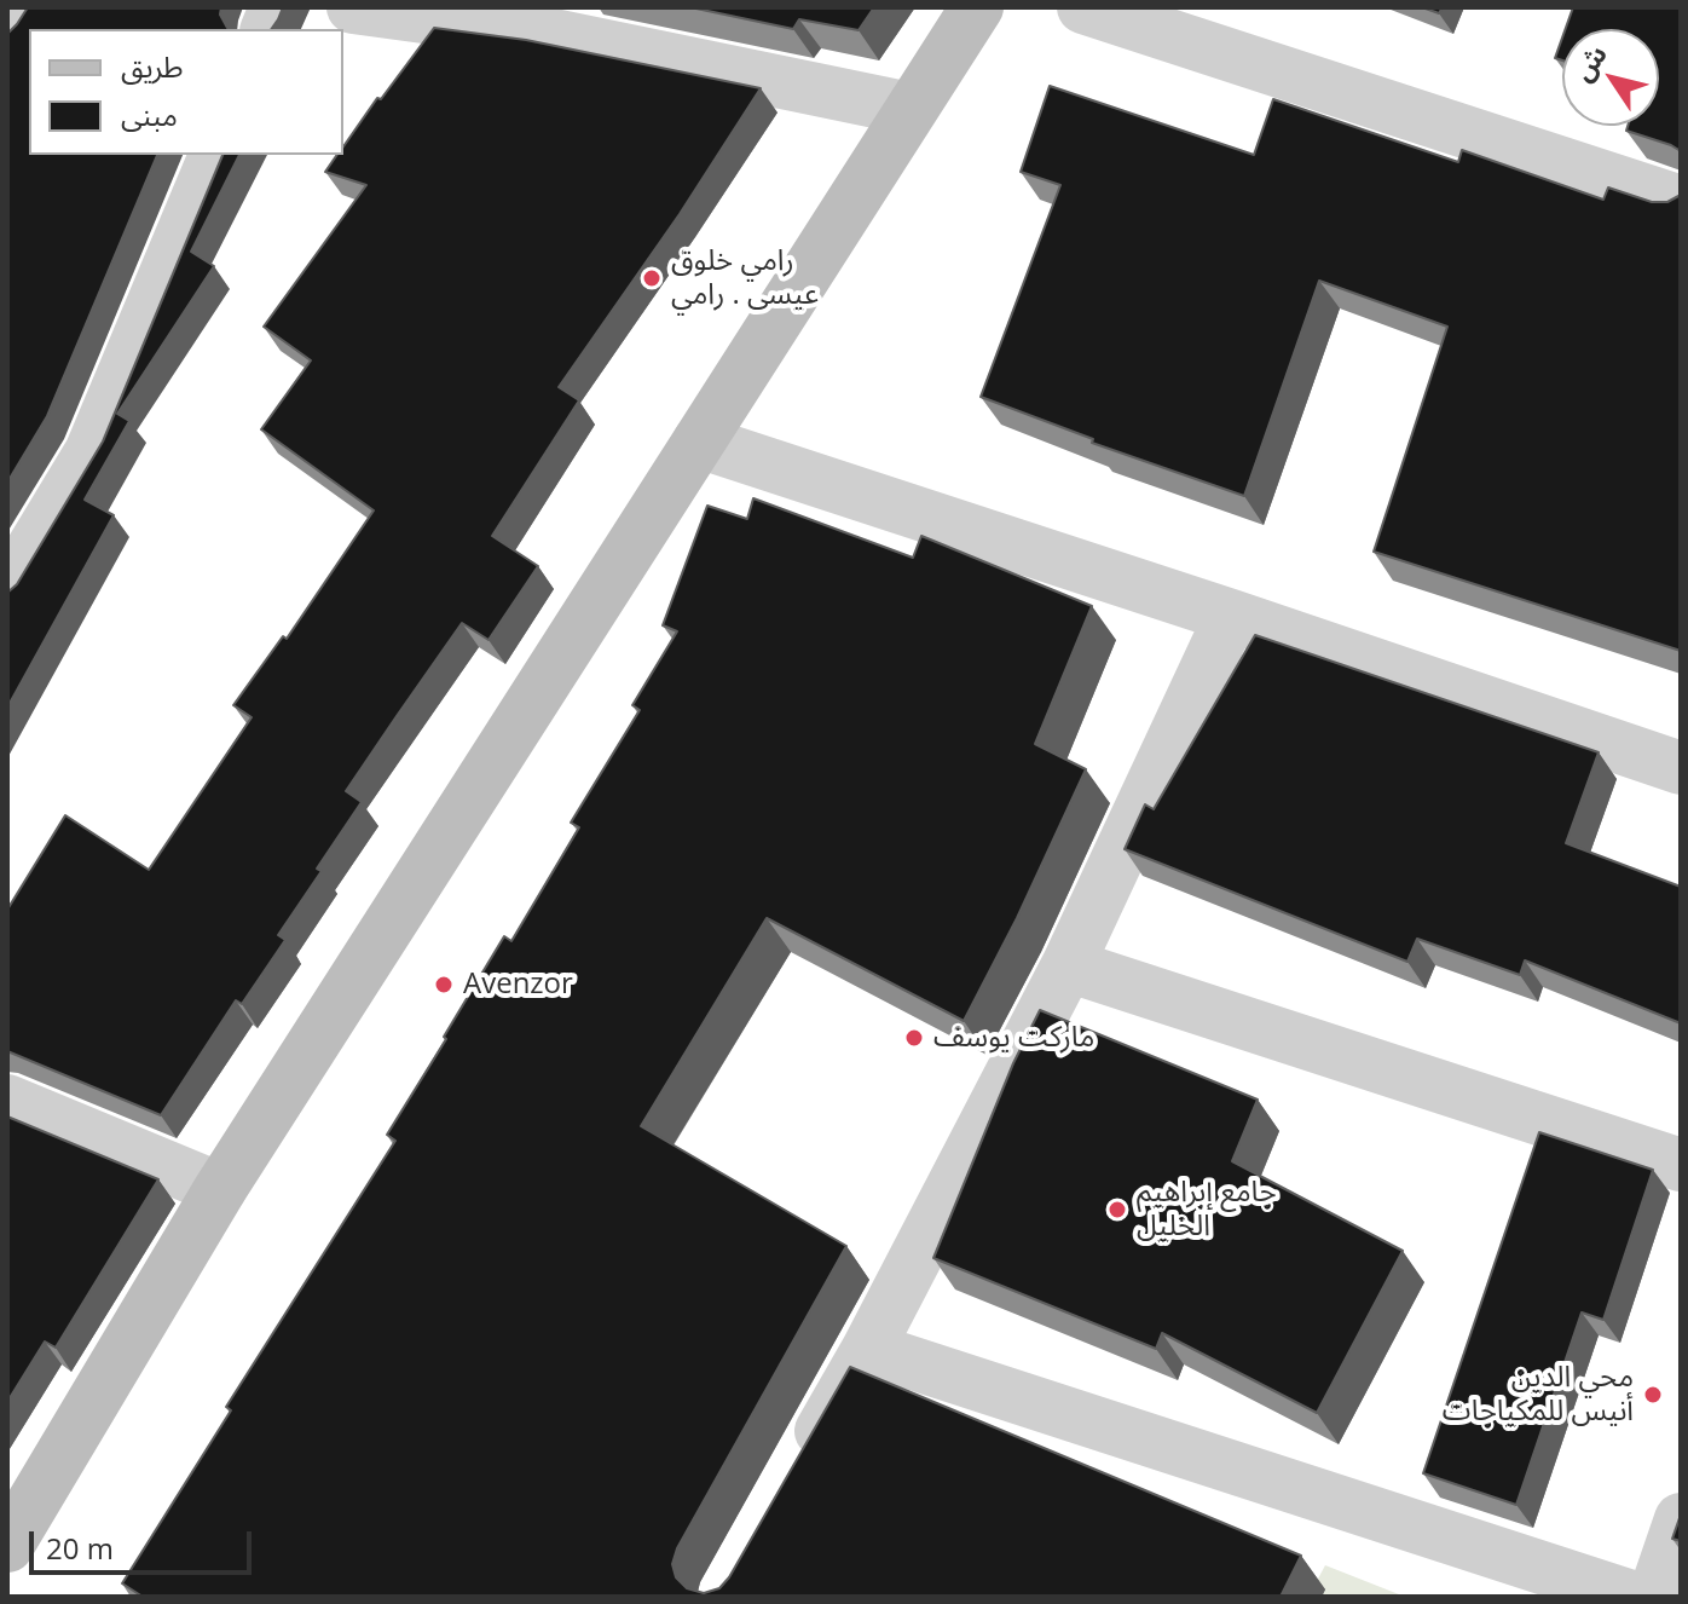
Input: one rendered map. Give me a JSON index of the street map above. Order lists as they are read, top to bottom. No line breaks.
{"places":["رامي خلوق عيسى . رامي","Avenzor","ماركت يوسف","جامع إبراهيم الخليل","محي الدين أنيس للمكياجات"],"legend":["طريق","مبنى"],"scale_bar":"20 m","north":"top left"}
